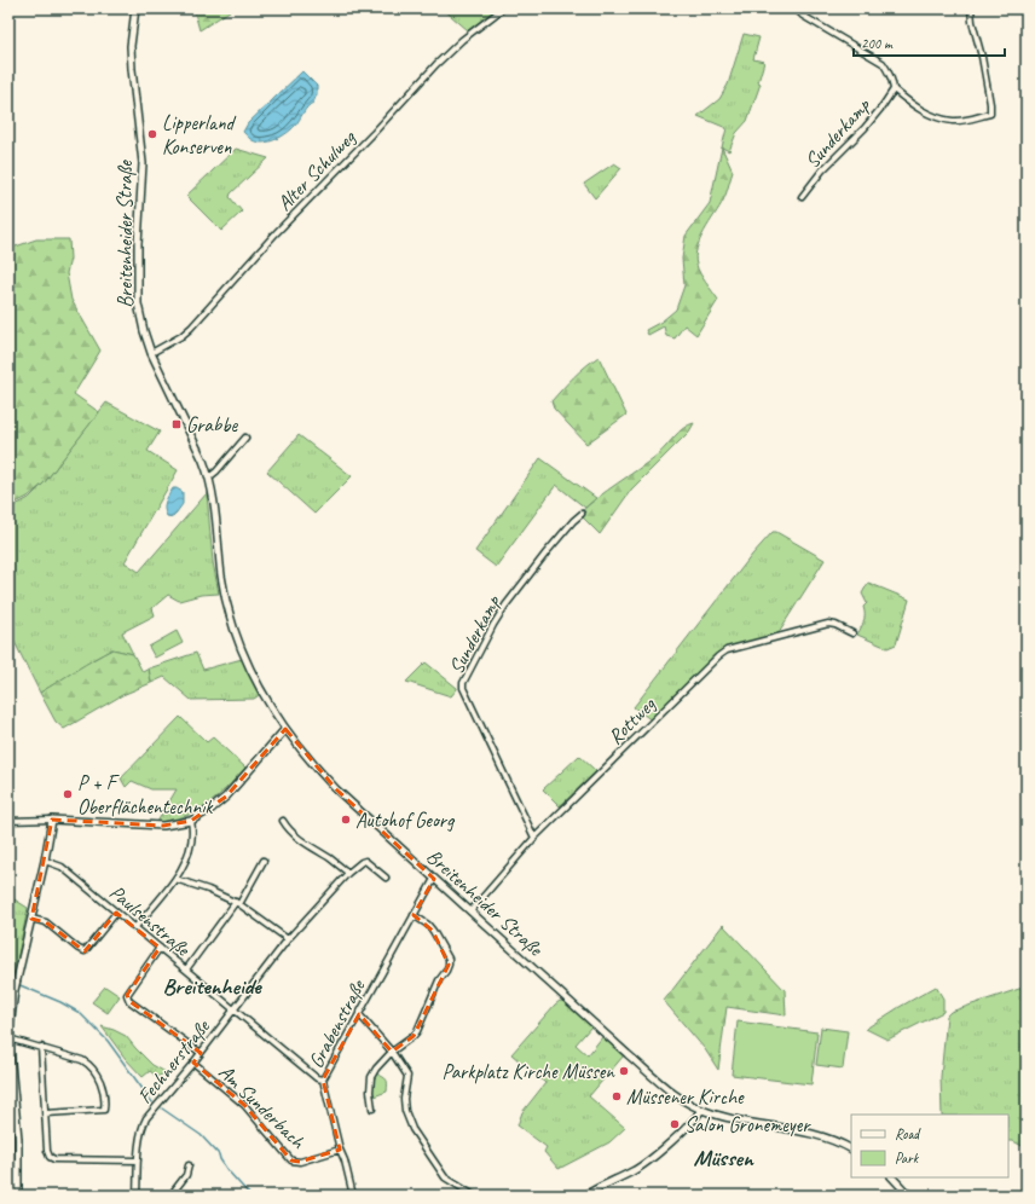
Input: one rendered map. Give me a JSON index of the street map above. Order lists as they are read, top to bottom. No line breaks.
{"streets":{"street":["Sunderkamp","Alter Schulweg","Breitenheider Straße","Rottweg","Paulsenstraße","Grabenstraße","Fechnerstraße","Am Sunderbach"]},"crossings":[["Sunderkamp","Rottweg"],["Alter Schulweg","Breitenheider Straße"],["Breitenheider Straße","Rottweg"],["Breitenheider Straße","Grabenstraße"],["Paulsenstraße","Grabenstraße"],["Paulsenstraße","Fechnerstraße"],["Grabenstraße","Am Sunderbach"],["Fechnerstraße","Am Sunderbach"]],"districts":["Breitenheide","Müssen"],"places":{"other":["Lipperland Konserven","P + F Oberflächentechnik","Autohof Georg","Parkplatz Kirche Müssen","Müssener Kirche","Salon Gronemeyer"],"transit":["Grabbe"]},"legend":["Road","Park"],"scale_bar":"200 m"}
